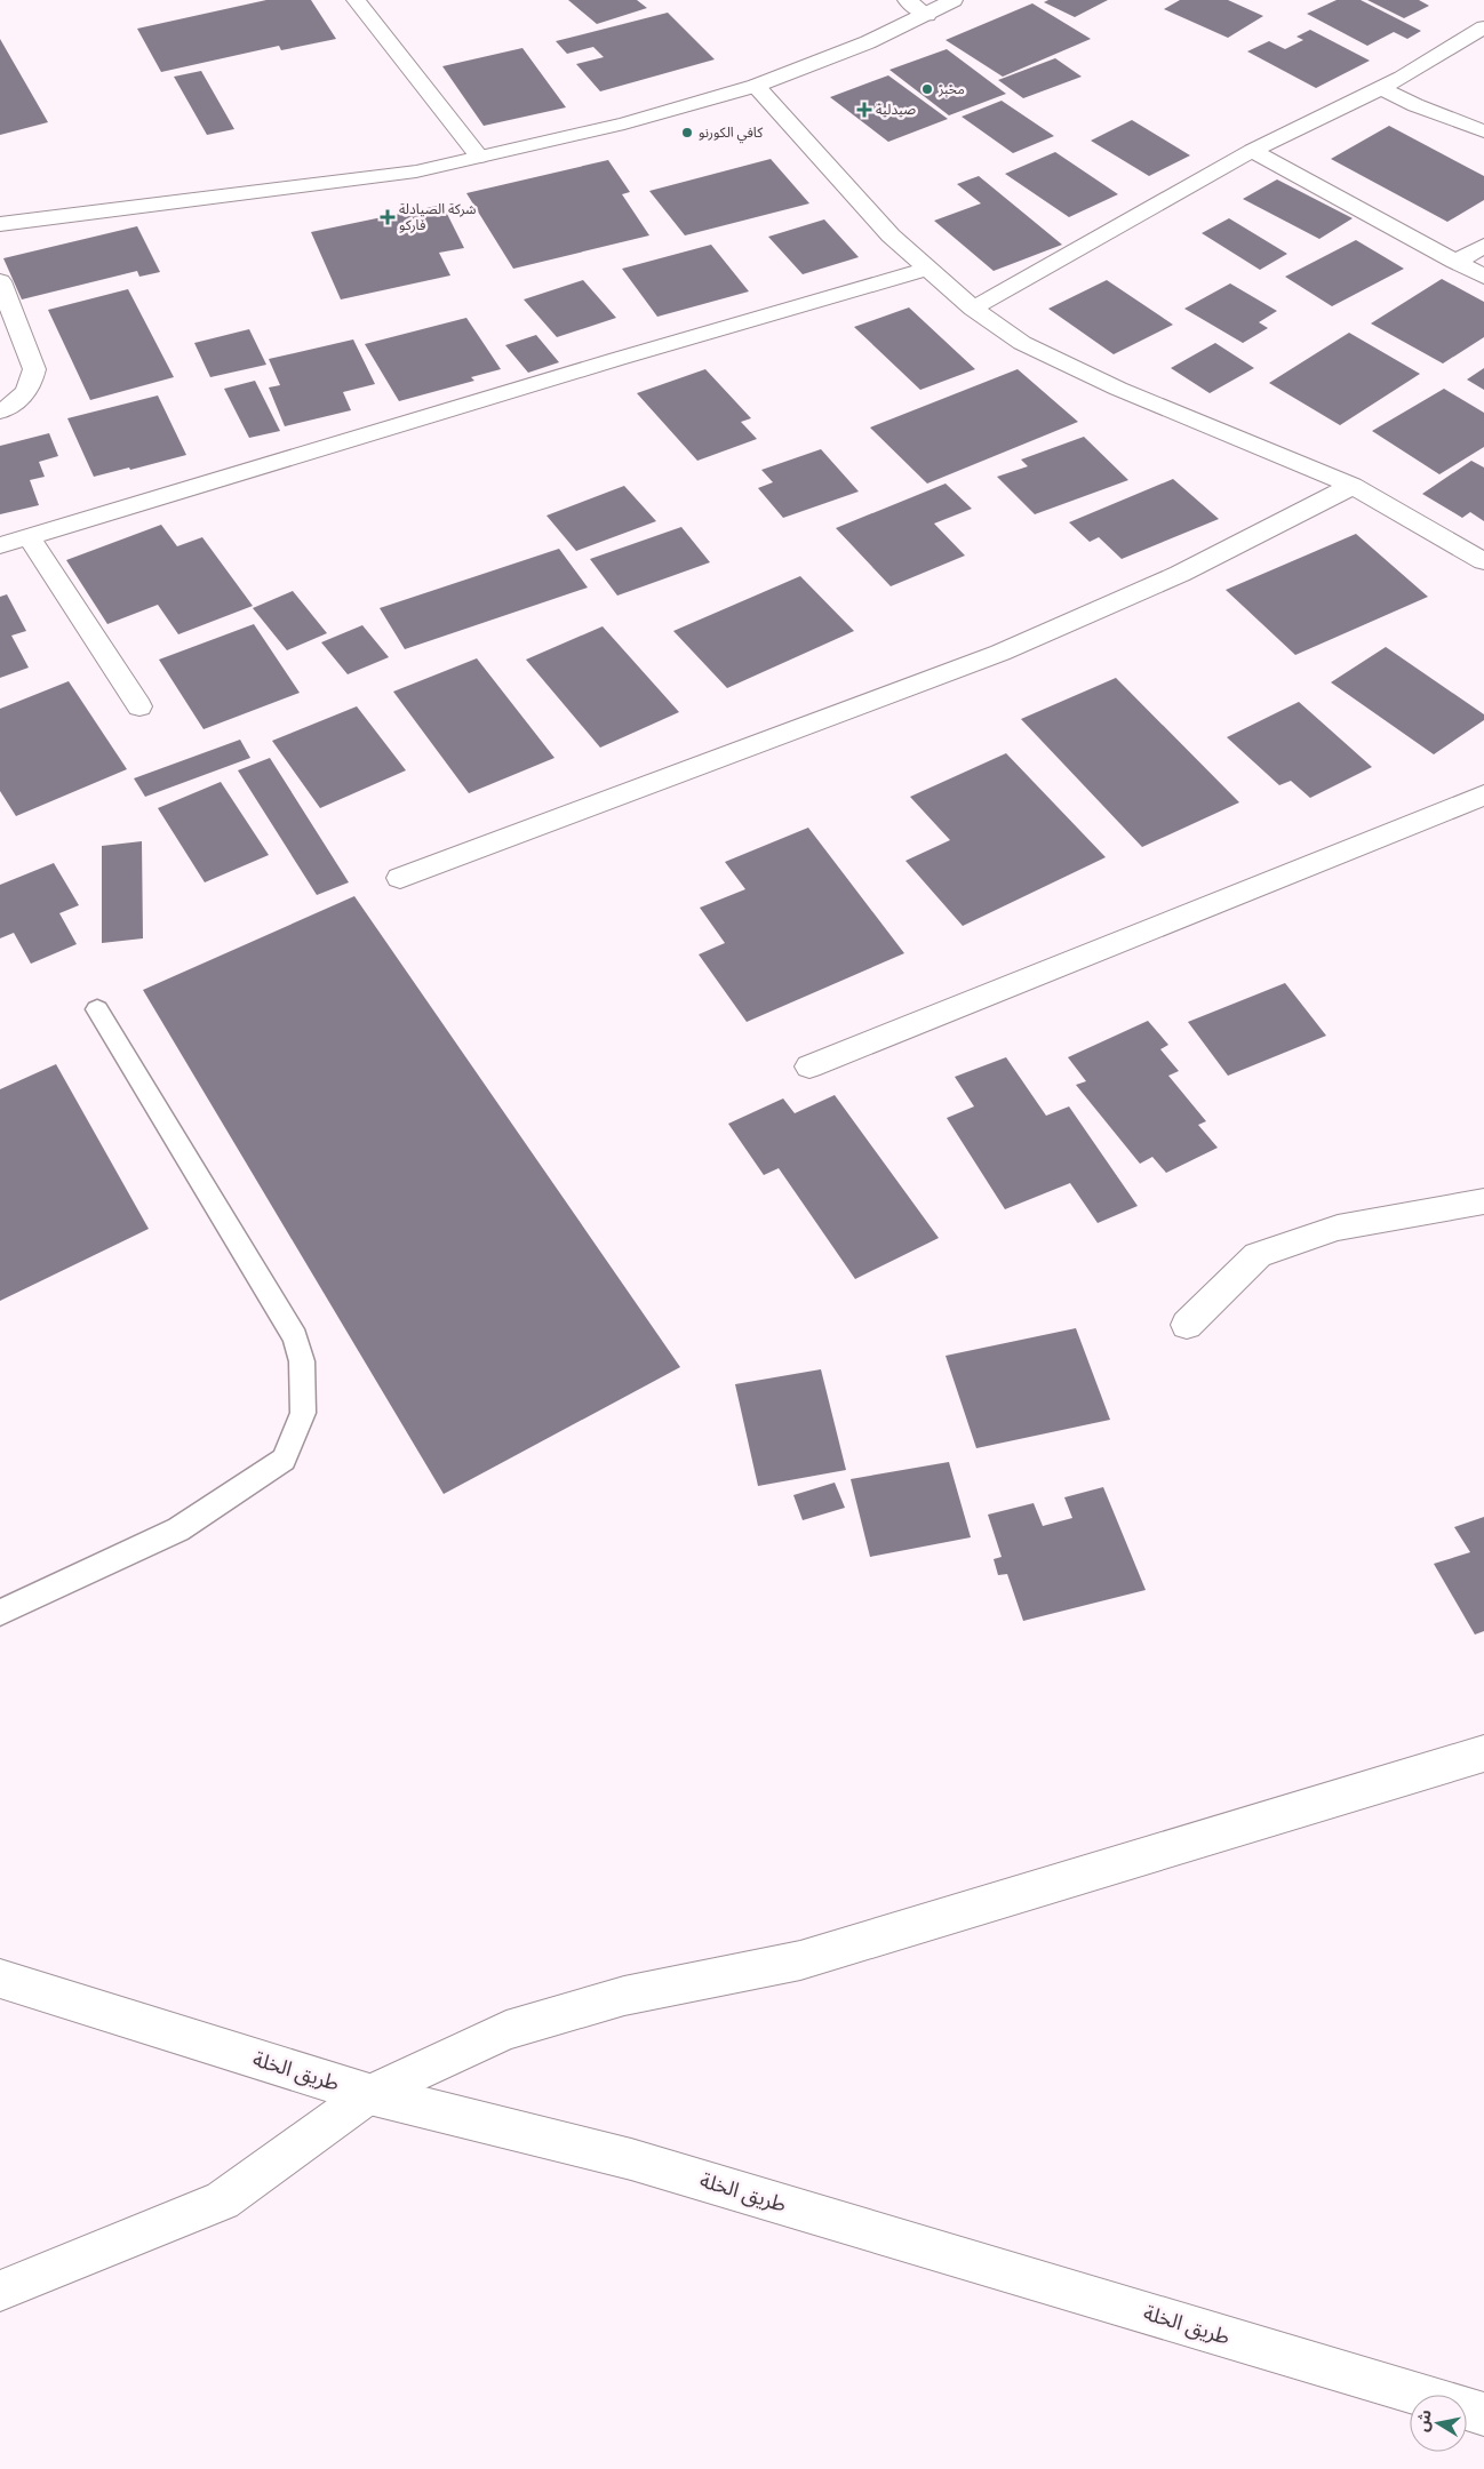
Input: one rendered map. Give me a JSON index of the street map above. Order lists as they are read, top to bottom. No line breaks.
{"streets":{"street":["طريق الخلة"]},"places":{"other":["مخبز","كافي الكورنو"],"health":["صيدلية","شركة الصيادلة فاركو"]},"north":"left"}
